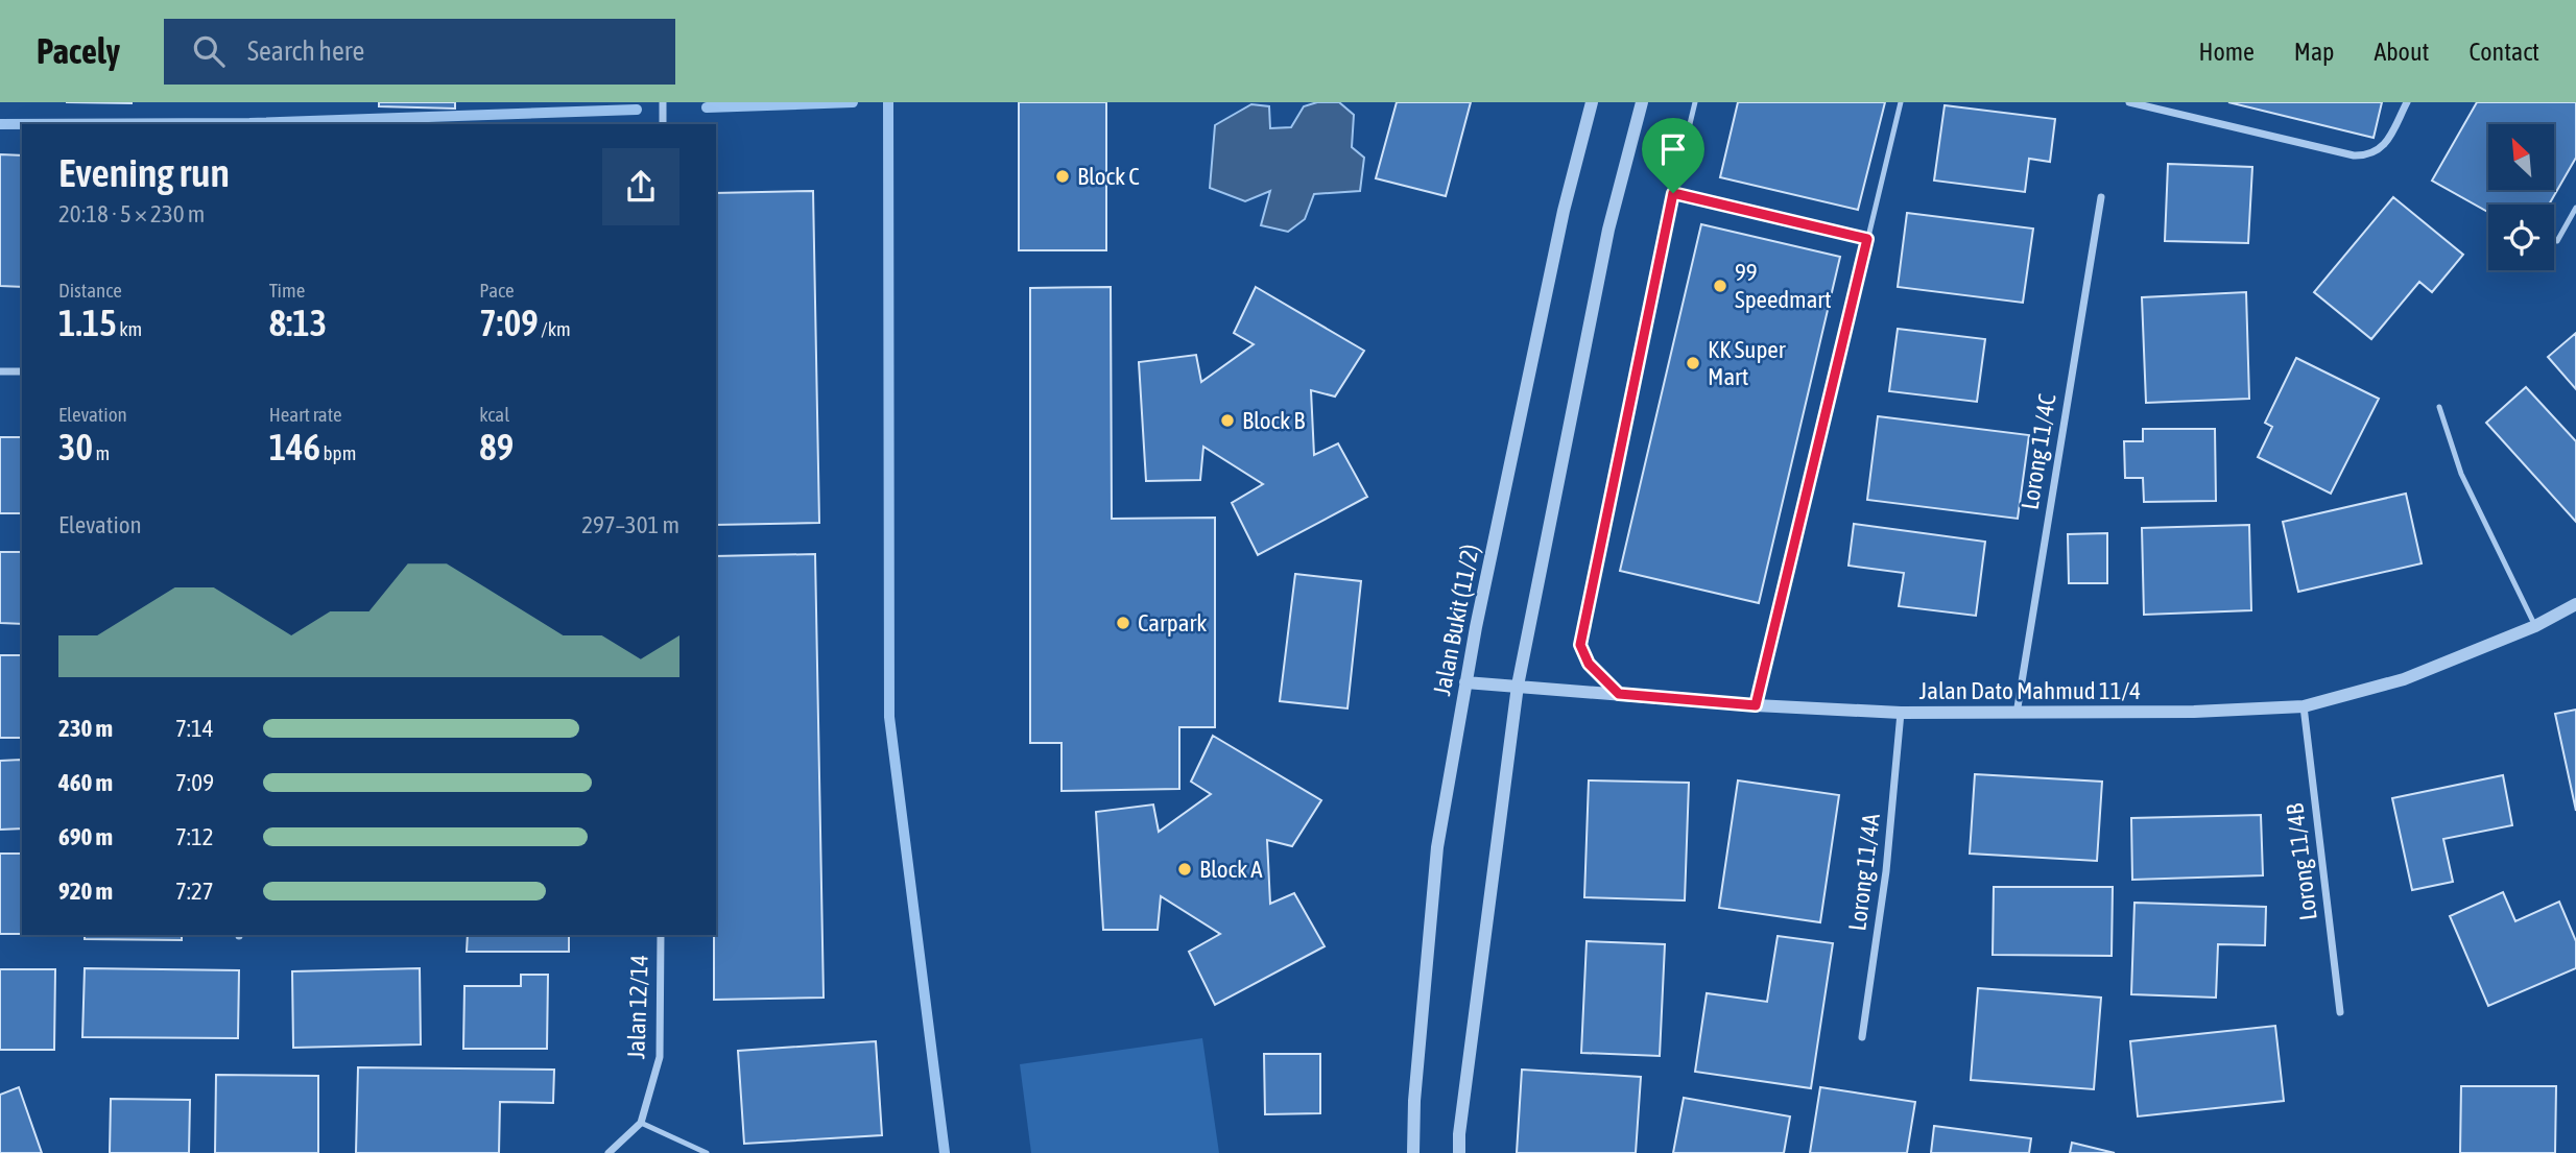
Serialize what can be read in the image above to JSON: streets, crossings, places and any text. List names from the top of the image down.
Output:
{
  "streets": {
    "street": [
      "Lorong 11/4C",
      "Jalan Bukit (11/2)",
      "Jalan Dato Mahmud 11/4",
      "Lorong 11/4B",
      "Lorong 11/4A",
      "Jalan 12/14"
    ]
  },
  "crossings": [
    ["Lorong 11/4C", "Jalan Dato Mahmud 11/4"],
    ["Jalan Bukit (11/2)", "Jalan Dato Mahmud 11/4"],
    ["Jalan Dato Mahmud 11/4", "Lorong 11/4B"],
    ["Jalan Dato Mahmud 11/4", "Lorong 11/4A"]
  ],
  "places": [
    "Block C",
    "99 Speedmart",
    "KK Super Mart",
    "Block B",
    "Carpark",
    "Block A"
  ],
  "north": "top left",
  "page": {
    "header": "Pacely",
    "search": "Search here",
    "nav": [
      "Home",
      "Map",
      "About",
      "Contact"
    ],
    "heading": ["Evening run", "20:18 · 5 × 230 m"],
    "stats": [
      ["Distance", "1.15 km"],
      ["Time", "8:13"],
      ["Pace", "7:09 /km"],
      ["Elevation", "30 m"],
      ["Heart rate", "146 bpm"],
      ["kcal", "89"]
    ],
    "chart": ["Elevation", "297–301 m"],
    "list": [
      {
        "name": "230 m",
        "note": "7:14"
      },
      {
        "name": "460 m",
        "note": "7:09"
      },
      {
        "name": "690 m",
        "note": "7:12"
      },
      {
        "name": "920 m",
        "note": "7:27"
      }
    ]
  }
}
